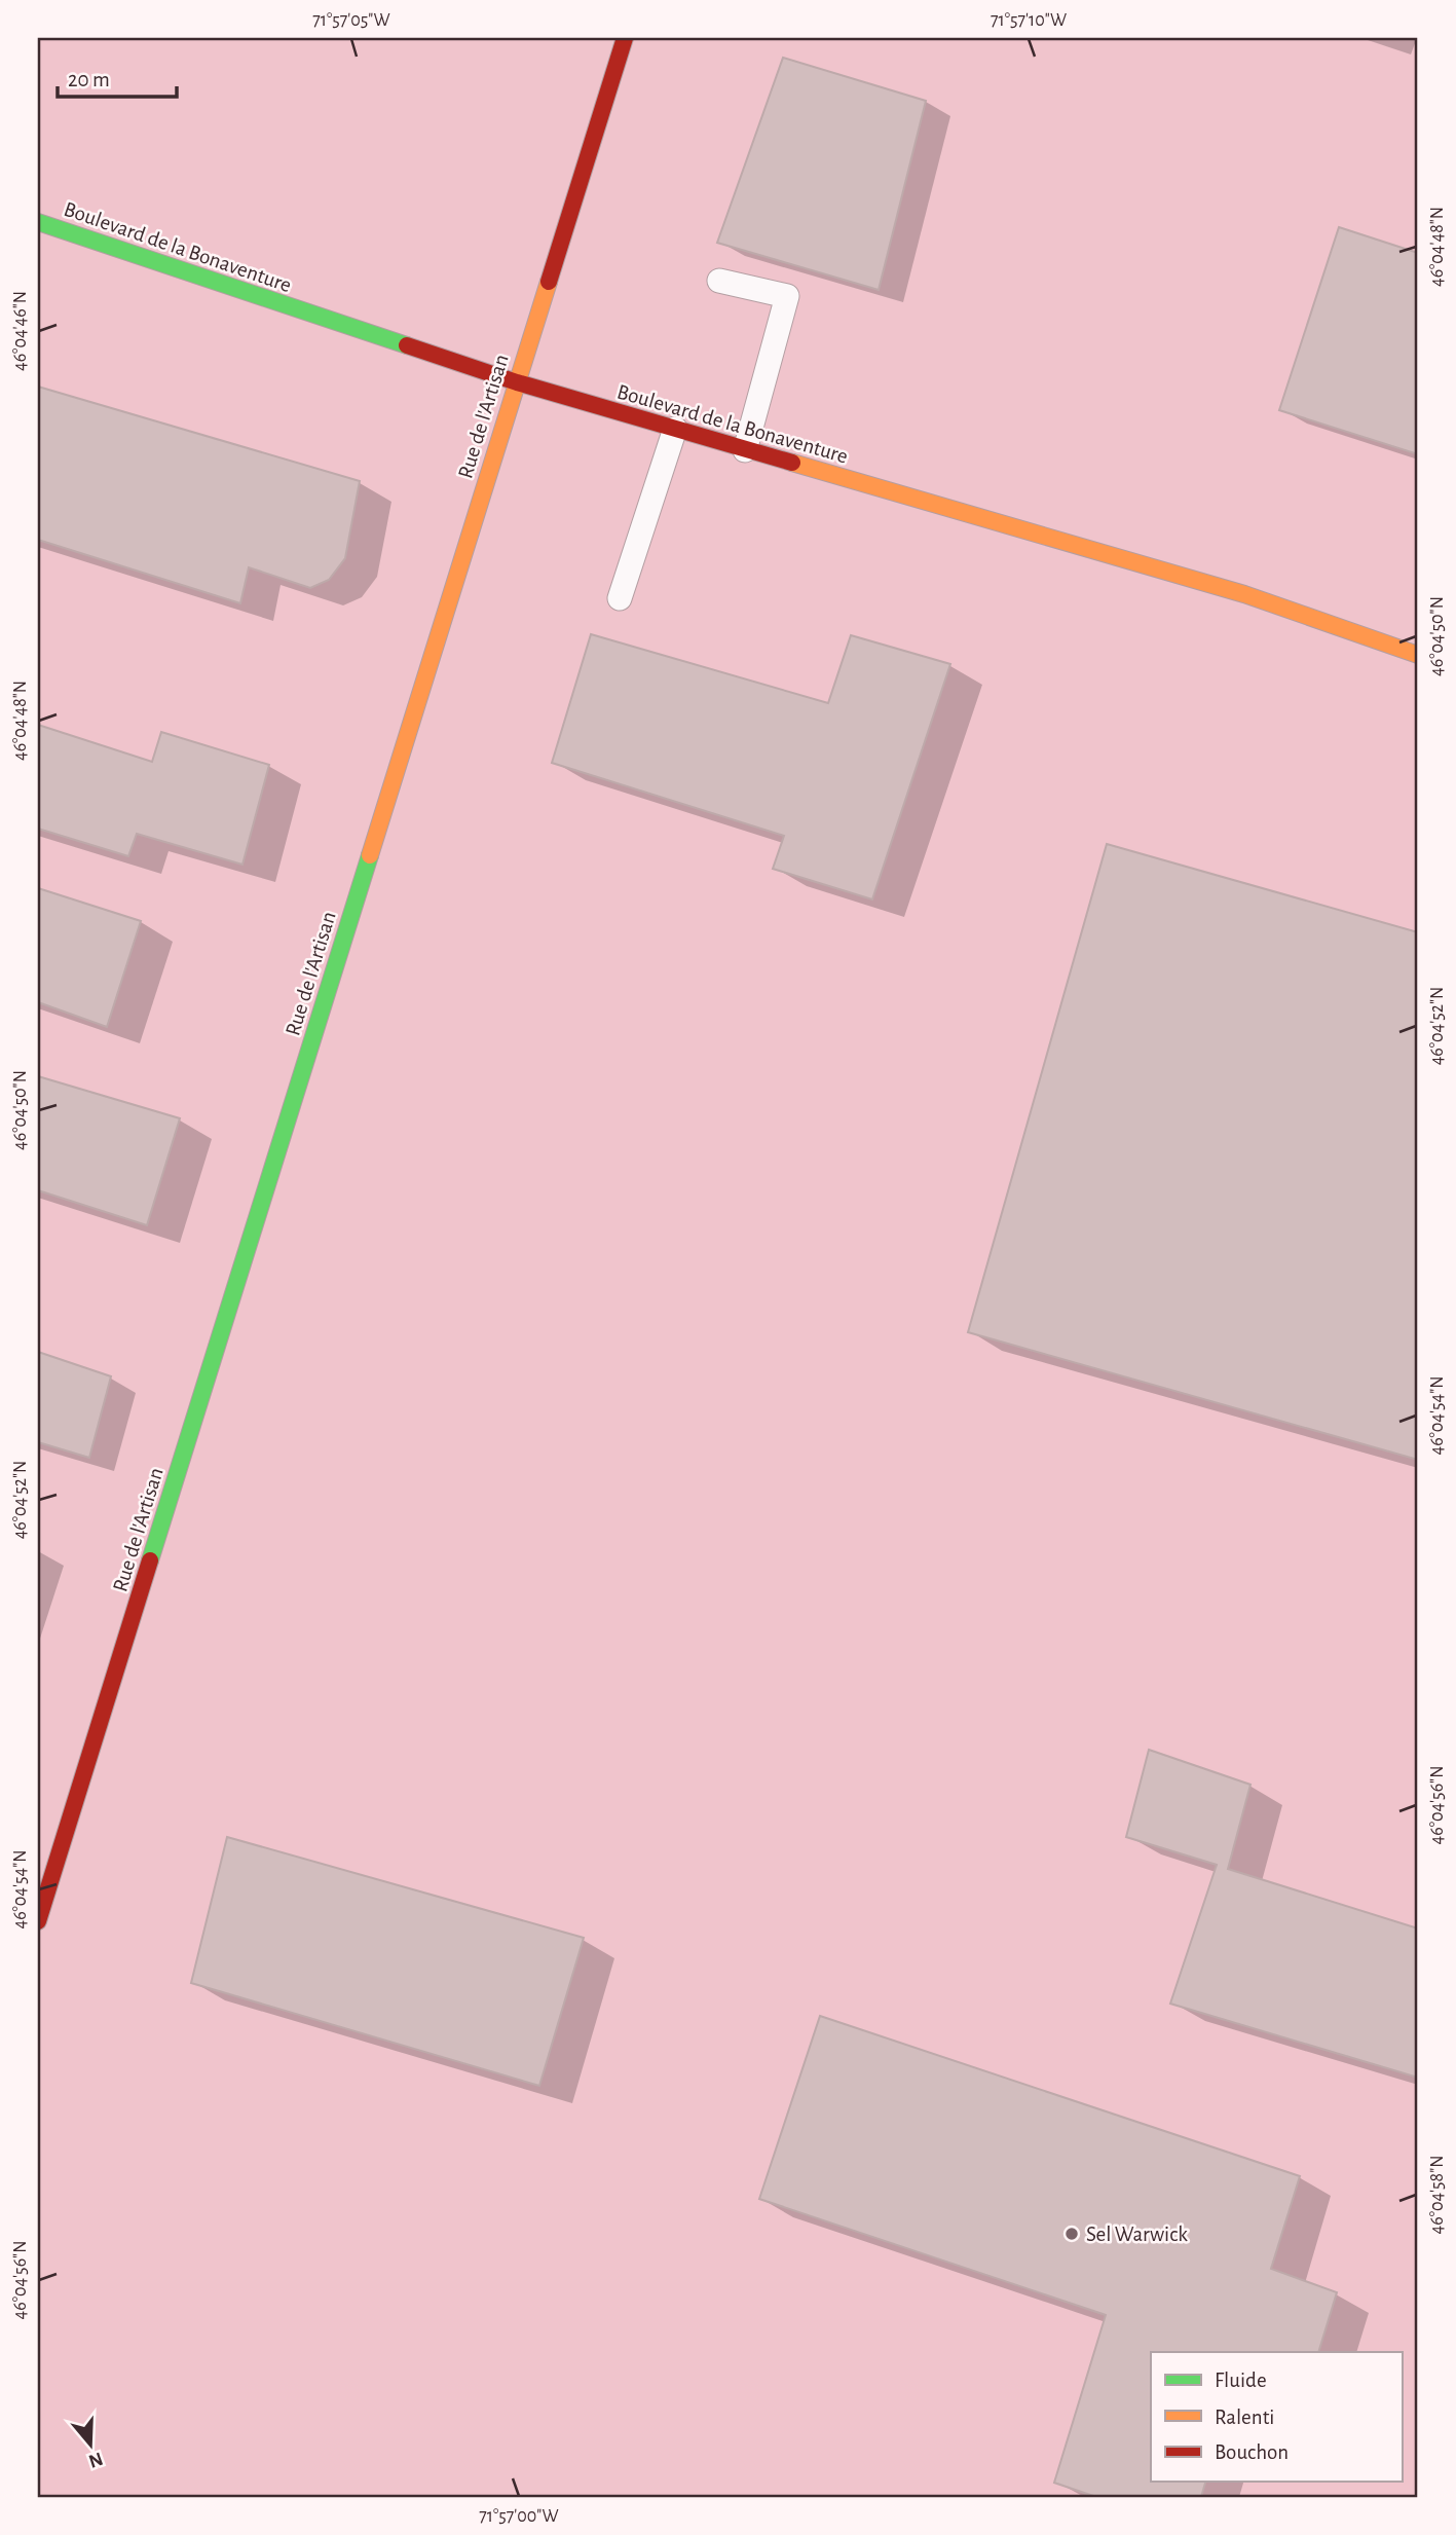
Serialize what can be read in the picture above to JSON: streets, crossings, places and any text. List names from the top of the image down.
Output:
{
  "streets": {
    "street": ["Boulevard de la Bonaventure", "Rue de l'Artisan"]
  },
  "crossings": [
    ["Boulevard de la Bonaventure", "Rue de l'Artisan"]
  ],
  "places": ["Sel Warwick"],
  "legend": ["Fluide", "Ralenti", "Bouchon"],
  "scale_bar": "20 m",
  "north": "bottom",
  "coordinates": [
    "71°57'05\"W",
    "71°57'10\"W",
    "46°04'48\"N",
    "46°04'46\"N",
    "46°04'50\"N",
    "46°04'52\"N",
    "46°04'54\"N",
    "46°04'56\"N",
    "46°04'58\"N",
    "71°57'00\"W"
  ]
}
